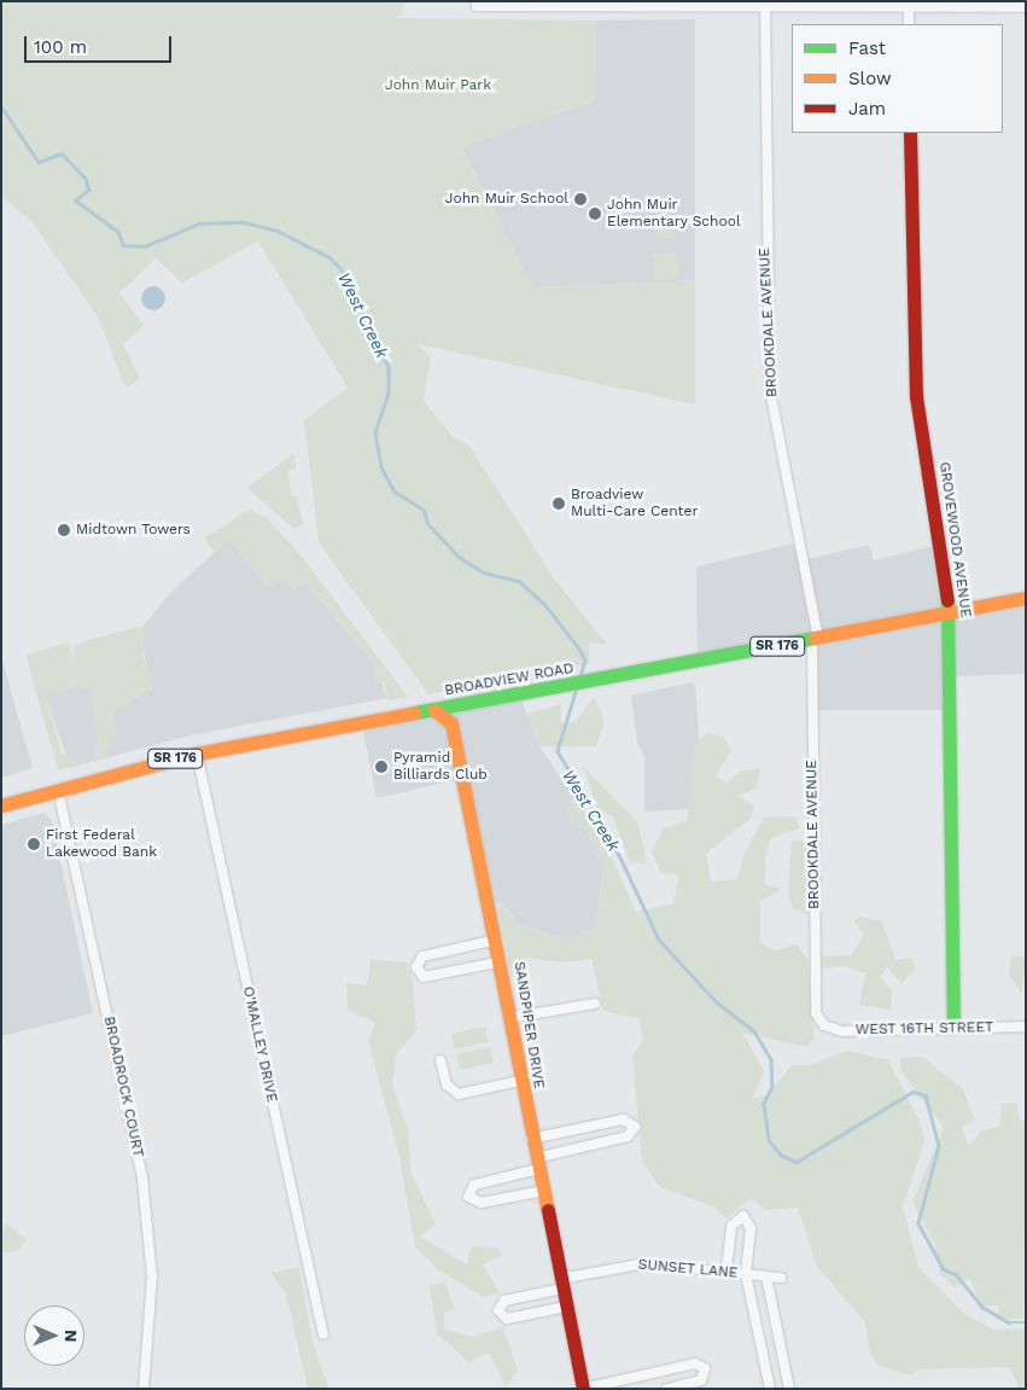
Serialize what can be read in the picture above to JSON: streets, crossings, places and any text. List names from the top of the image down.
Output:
{
  "streets": {
    "street": [
      "BROOKDALE AVENUE",
      "GROVEWOOD AVENUE",
      "SR 176",
      "BROADVIEW ROAD",
      "SANDPIPER DRIVE",
      "WEST 16TH STREET",
      "O'MALLEY DRIVE",
      "BROADROCK COURT",
      "SUNSET LANE"
    ]
  },
  "crossings": [
    ["BROOKDALE AVENUE", "BROADVIEW ROAD"],
    ["BROOKDALE AVENUE", "WEST 16TH STREET"],
    ["GROVEWOOD AVENUE", "BROADVIEW ROAD"],
    ["GROVEWOOD AVENUE", "WEST 16TH STREET"],
    ["BROADVIEW ROAD", "SANDPIPER DRIVE"],
    ["BROADVIEW ROAD", "O'MALLEY DRIVE"],
    ["BROADVIEW ROAD", "BROADROCK COURT"],
    ["SANDPIPER DRIVE", "SUNSET LANE"]
  ],
  "water": ["West Creek"],
  "parks": ["John Muir Park"],
  "places": [
    "John Muir School",
    "John Muir Elementary School",
    "Broadview Multi-Care Center",
    "Midtown Towers",
    "Pyramid Billiards Club",
    "First Federal Lakewood Bank"
  ],
  "legend": ["Fast", "Slow", "Jam"],
  "scale_bar": "100 m",
  "north": "right"
}
